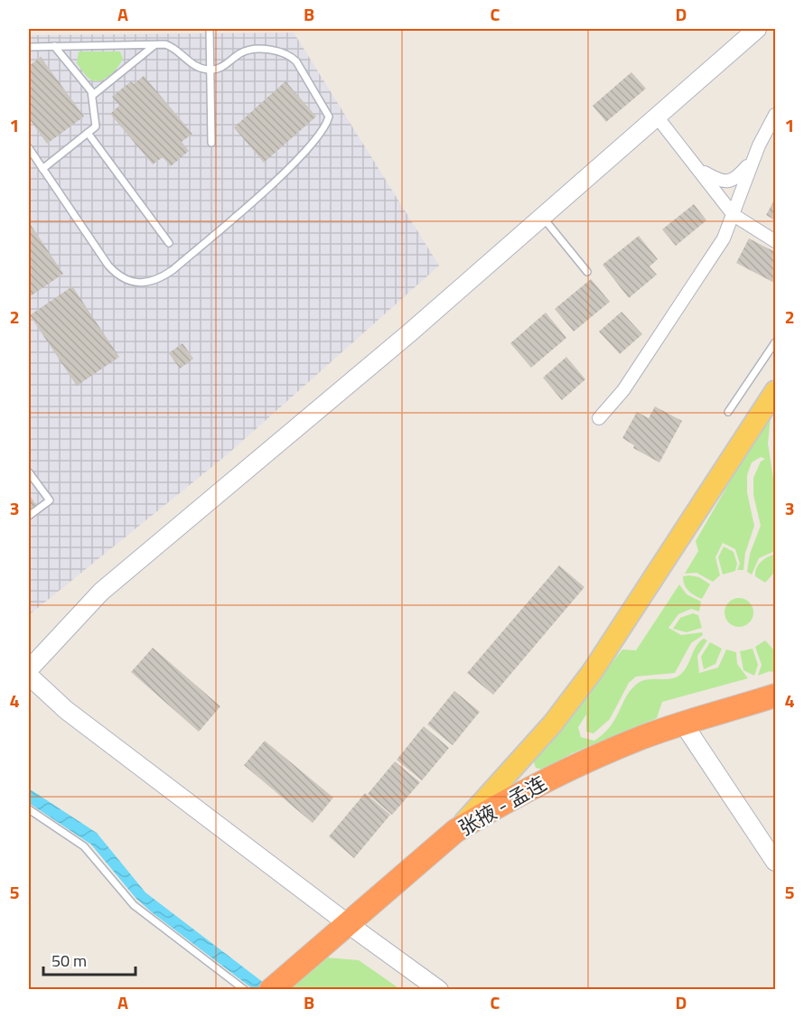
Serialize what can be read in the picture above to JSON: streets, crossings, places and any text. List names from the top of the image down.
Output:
{
  "streets": {
    "highway": ["张掖 - 孟连"]
  },
  "scale_bar": "50 m",
  "grid": {
    "columns": [
      "A",
      "B",
      "C",
      "D"
    ],
    "rows": [
      "1",
      "2",
      "3",
      "4",
      "5"
    ]
  }
}
